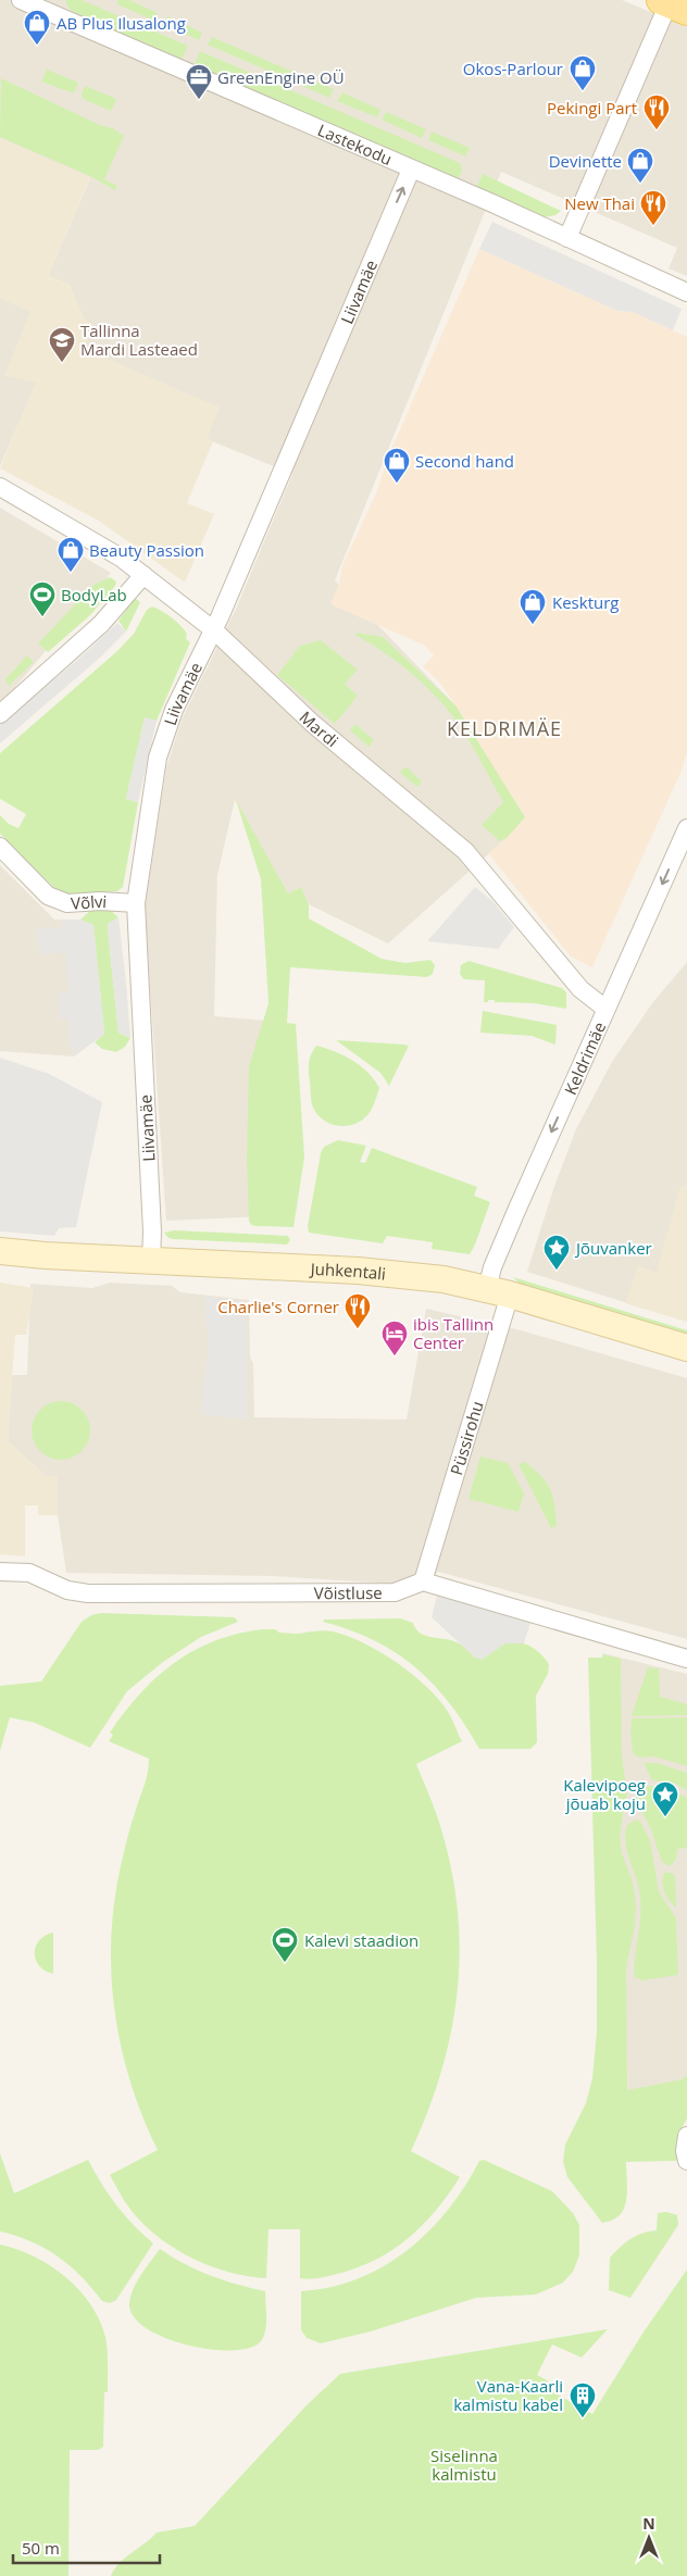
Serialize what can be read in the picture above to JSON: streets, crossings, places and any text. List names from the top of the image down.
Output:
{
  "streets": {
    "street": [
      "Lastekodu",
      "Liivamäe",
      "Mardi",
      "Võlvi",
      "Keldrimäe",
      "Juhkentali",
      "Püssirohu",
      "Võistluse"
    ]
  },
  "crossings": [
    ["Lastekodu", "Liivamäe"],
    ["Liivamäe", "Mardi"],
    ["Liivamäe", "Võlvi"],
    ["Liivamäe", "Juhkentali"],
    ["Mardi", "Keldrimäe"],
    ["Keldrimäe", "Juhkentali"],
    ["Keldrimäe", "Püssirohu"],
    ["Juhkentali", "Püssirohu"],
    ["Püssirohu", "Võistluse"]
  ],
  "one_way": ["Liivamäe", "Keldrimäe"],
  "districts": ["KELDRIMÄE"],
  "parks": ["Siselinna kalmistu"],
  "places": {
    "shop": [
      "AB Plus Ilusalong",
      "Okos-Parlour",
      "Devinette",
      "Second hand",
      "Beauty Passion",
      "Keskturg"
    ],
    "office": ["GreenEngine OÜ"],
    "restaurant": ["Pekingi Part", "New Thai", "Charlie's Corner"],
    "school or university": ["Tallinna Mardi Lasteaed"],
    "sports": ["BodyLab", "Kalevi staadion"],
    "place": ["Jõuvanker", "Kalevipoeg jõuab koju"],
    "hotel": ["ibis Tallinn Center"],
    "building": ["Vana-Kaarli kalmistu kabel"]
  },
  "scale_bar": "50 m",
  "north": "top"
}
